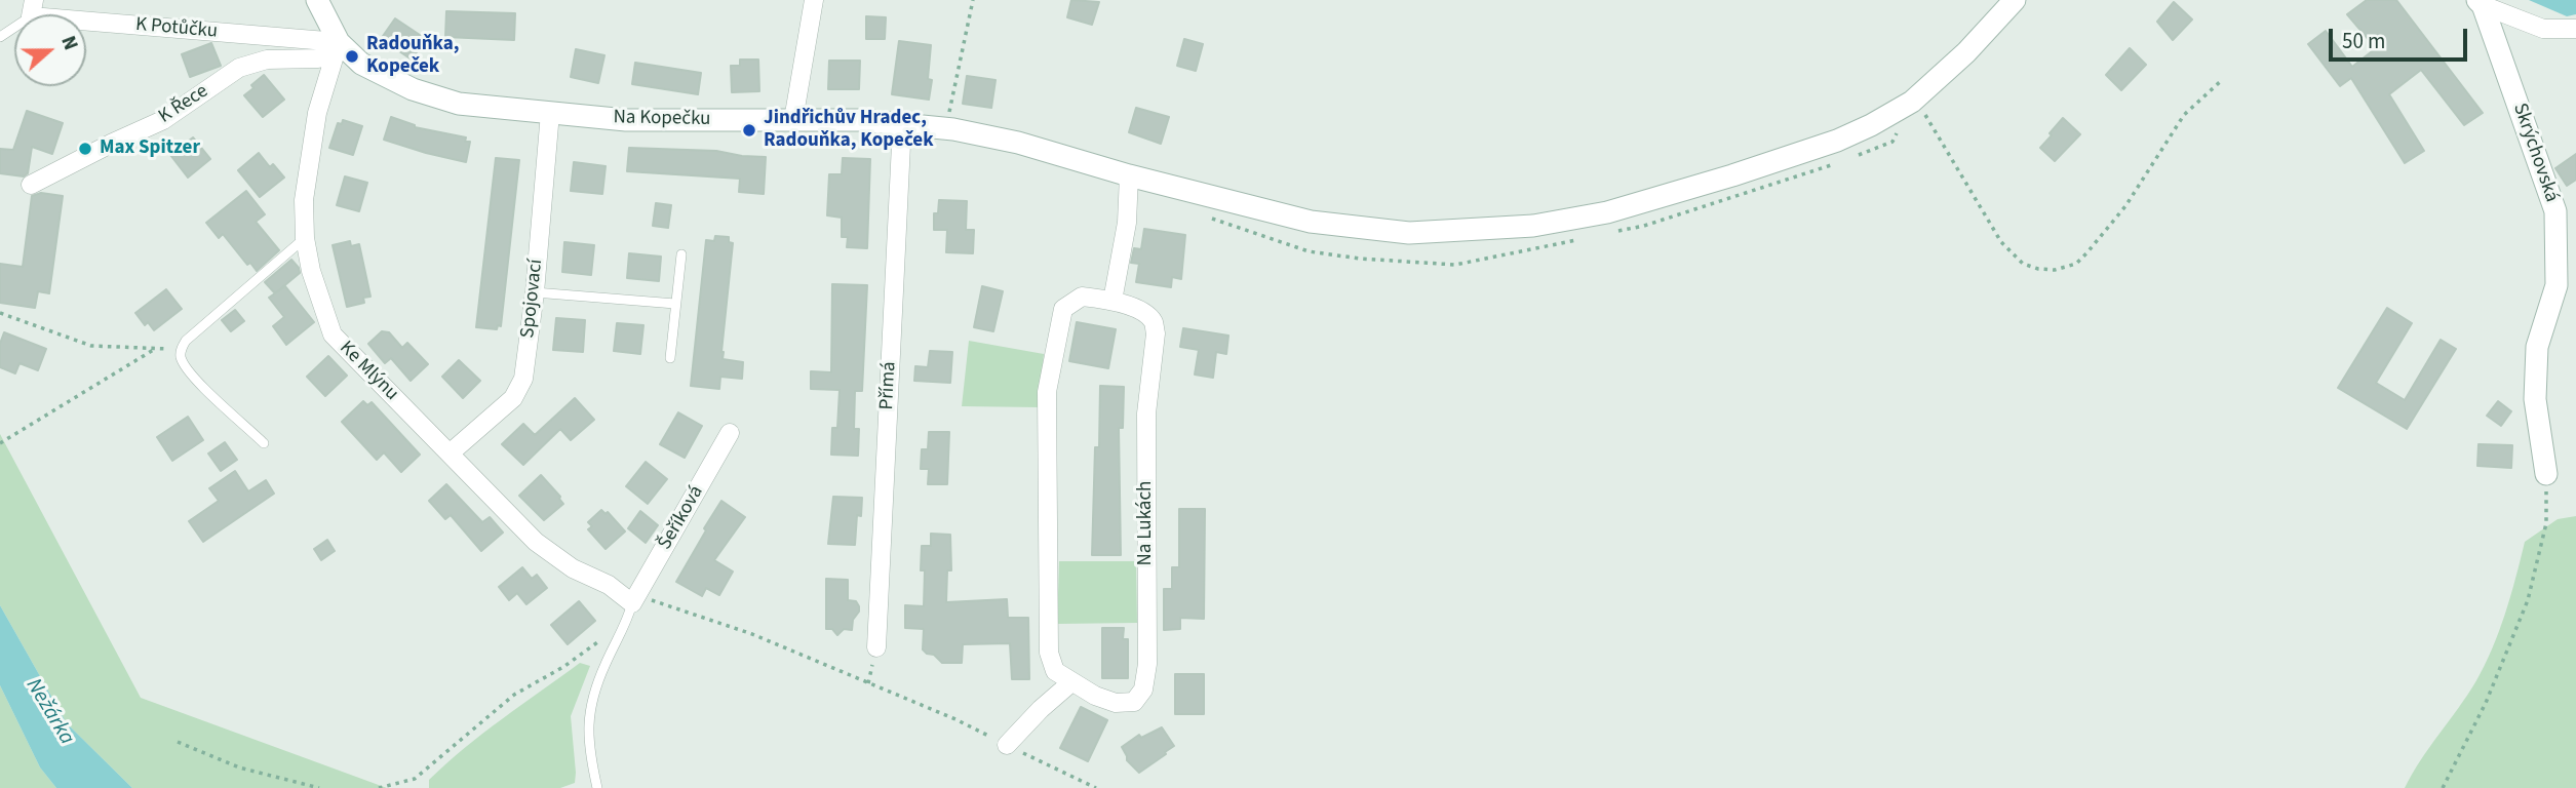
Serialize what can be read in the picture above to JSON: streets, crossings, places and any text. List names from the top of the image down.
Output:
{
  "streets": {
    "street": [
      "K Potůčku",
      "K Řece",
      "Na Kopečku",
      "Skrýchovská",
      "Spojovací",
      "Ke Mlýnu",
      "Přímá",
      "Šeříková",
      "Na Lukách"
    ]
  },
  "crossings": [
    ["K Potůčku", "K Řece"],
    ["K Potůčku", "Na Kopečku"],
    ["K Potůčku", "Ke Mlýnu"],
    ["K Řece", "Na Kopečku"],
    ["K Řece", "Ke Mlýnu"],
    ["Na Kopečku", "Spojovací"],
    ["Na Kopečku", "Ke Mlýnu"],
    ["Na Kopečku", "Přímá"],
    ["Spojovací", "Ke Mlýnu"],
    ["Ke Mlýnu", "Šeříková"]
  ],
  "water": ["Nežárka"],
  "places": ["Radouňka, Kopeček", "Jindřichův Hradec, Radouňka, Kopeček", "Max Spitzer"],
  "scale_bar": "50 m",
  "north": "right"
}
